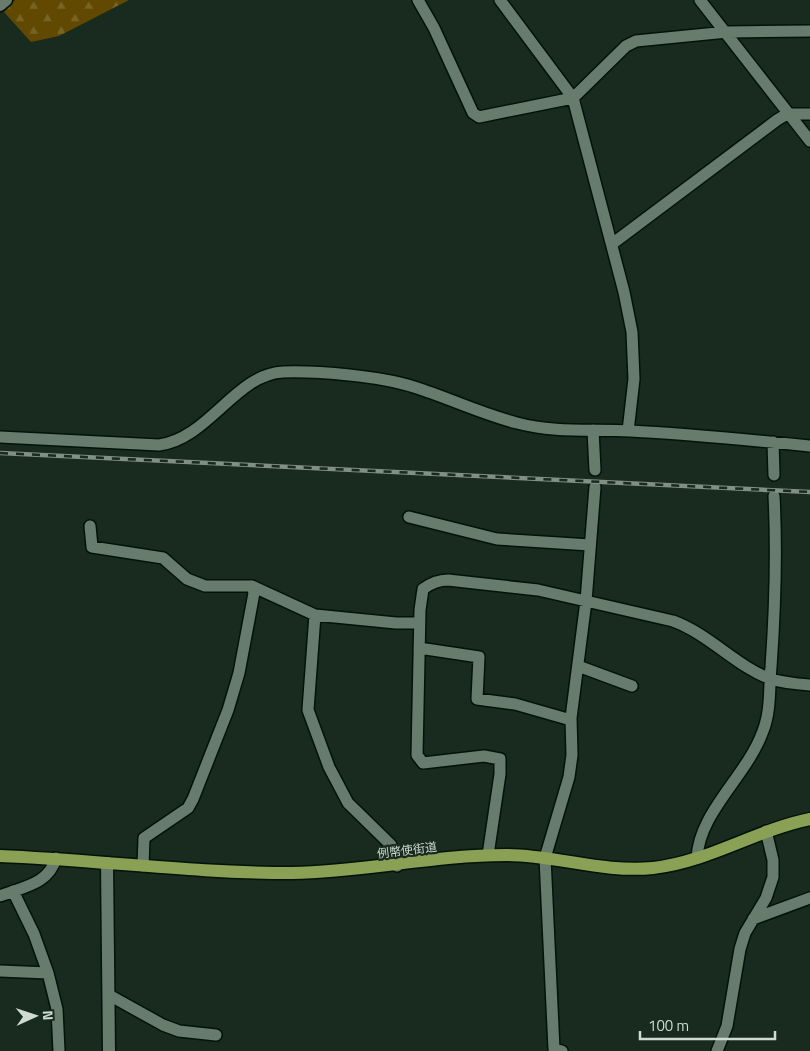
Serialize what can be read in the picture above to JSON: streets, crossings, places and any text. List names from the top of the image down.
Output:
{
  "streets": {
    "main road": ["例幣使街道"]
  },
  "scale_bar": "100 m",
  "north": "right"
}
